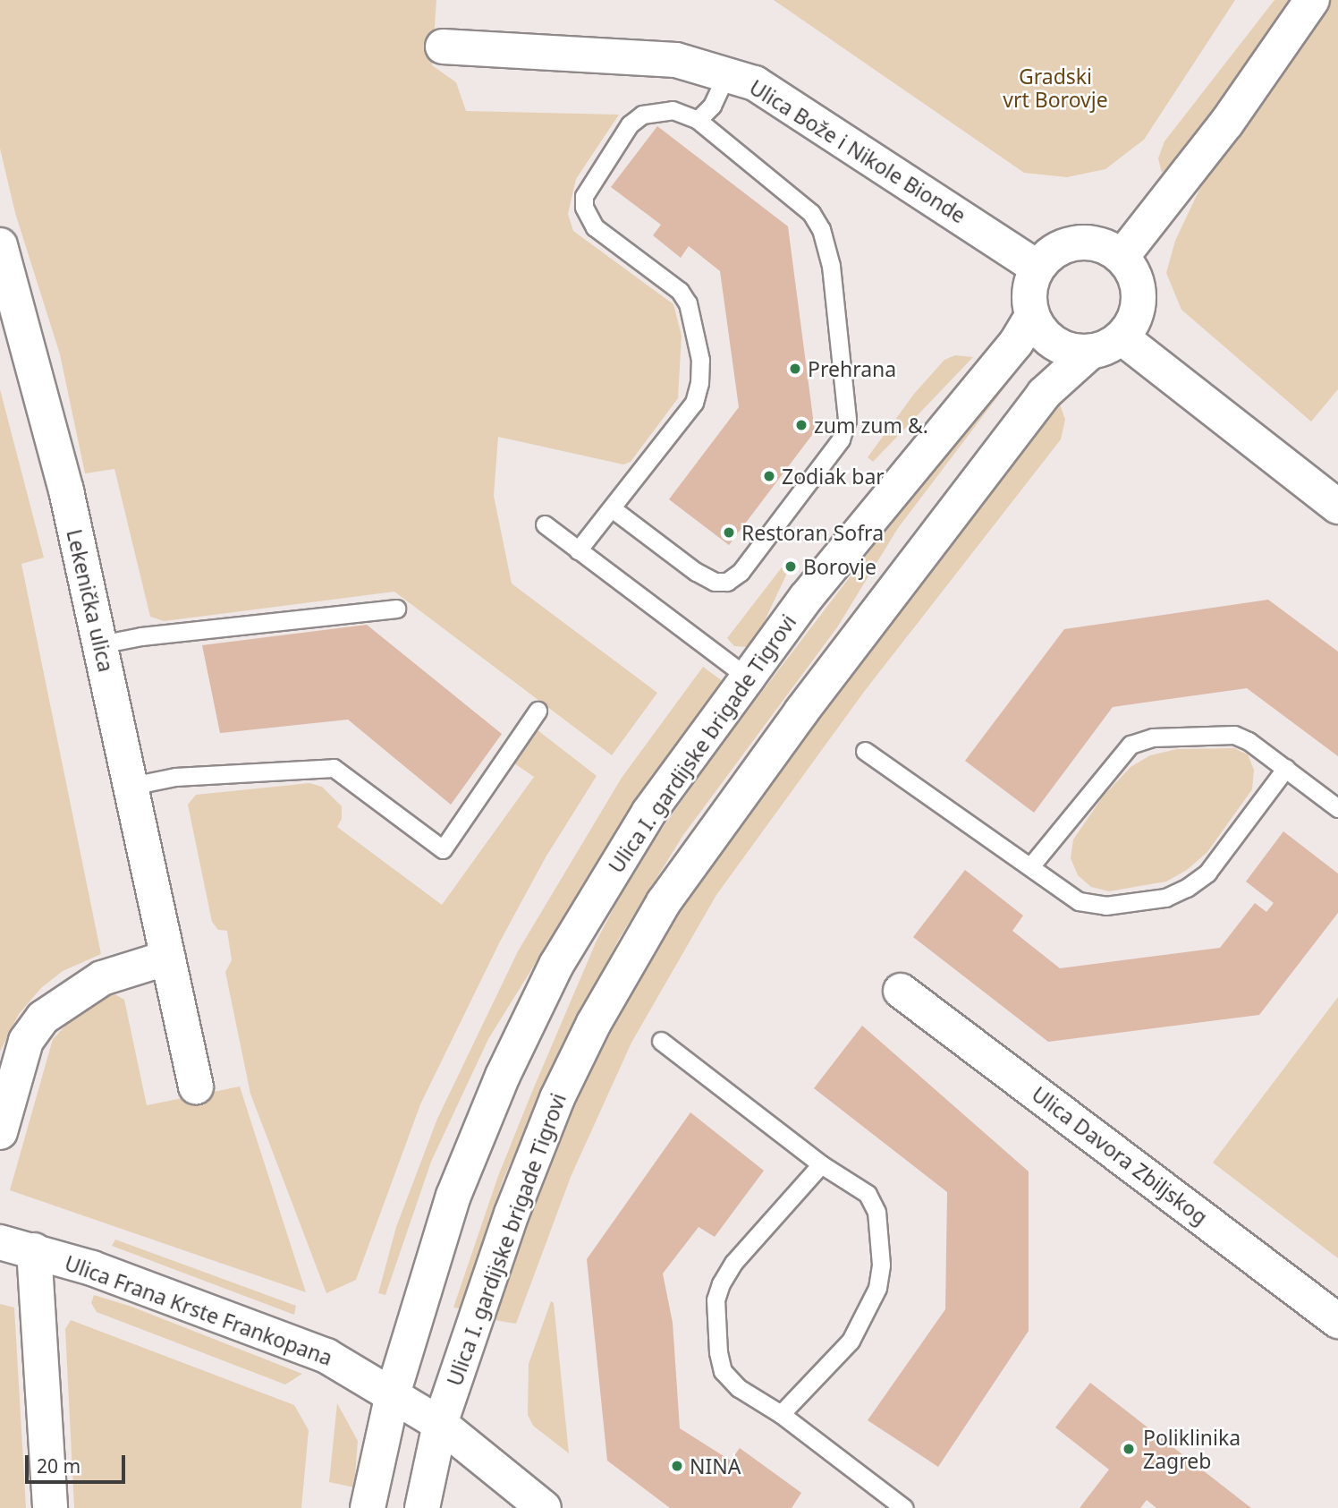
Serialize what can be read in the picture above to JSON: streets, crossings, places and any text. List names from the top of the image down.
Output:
{
  "streets": {
    "street": [
      "Ulica Bože i Nikole Bionde",
      "Lekenička ulica",
      "Ulica I. gardijske brigade Tigrovi",
      "Ulica Davora Zbiljskog",
      "Ulica Frana Krste Frankopana"
    ]
  },
  "crossings": [
    ["Ulica Bože i Nikole Bionde", "Ulica I. gardijske brigade Tigrovi"],
    ["Ulica I. gardijske brigade Tigrovi", "Ulica Frana Krste Frankopana"]
  ],
  "parks": ["Gradski vrt Borovje"],
  "places": [
    "Prehrana",
    "zum zum &.",
    "Zodiak bar",
    "Restoran Sofra",
    "Borovje",
    "Poliklinika Zagreb",
    "NINA"
  ],
  "scale_bar": "20 m"
}
